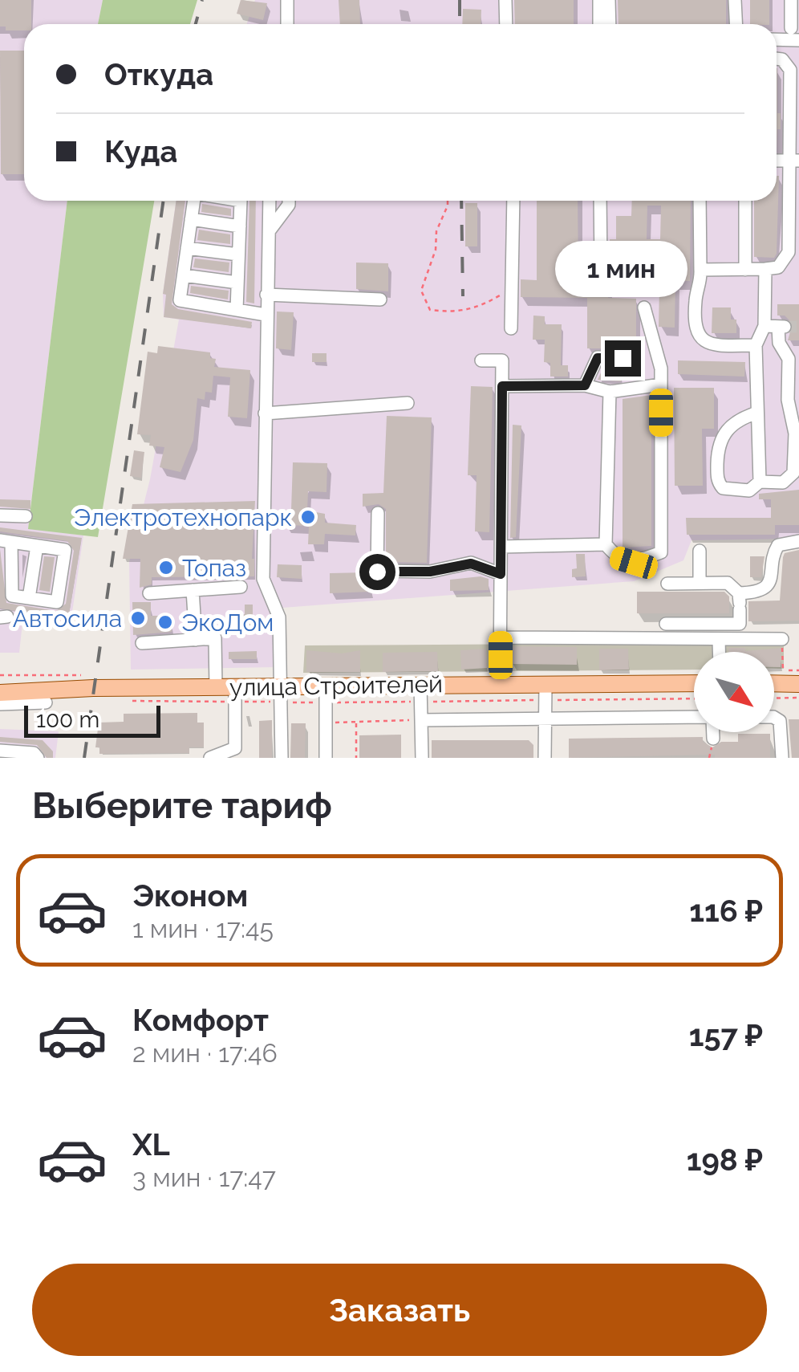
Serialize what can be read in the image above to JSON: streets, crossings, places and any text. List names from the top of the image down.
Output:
{
  "streets": {
    "main road": ["улица Строителей"]
  },
  "places": [
    "Электротехнопарк",
    "Топаз",
    "Автосила",
    "ЭкоДом"
  ],
  "scale_bar": "100 m",
  "north": "bottom right",
  "page": {
    "banner": ["Откуда", "Куда"],
    "bubble": "1 мин",
    "scale": "100 m",
    "heading": "Выберите тариф",
    "list": [
      {
        "name": "Эконом",
        "note": "1 мин · 17:45",
        "value": "116 ₽"
      },
      {
        "name": "Комфорт",
        "note": "2 мин · 17:46",
        "value": "157 ₽"
      },
      {
        "name": "XL",
        "note": "3 мин · 17:47",
        "value": "198 ₽"
      }
    ],
    "buttons": "Заказать"
  }
}
